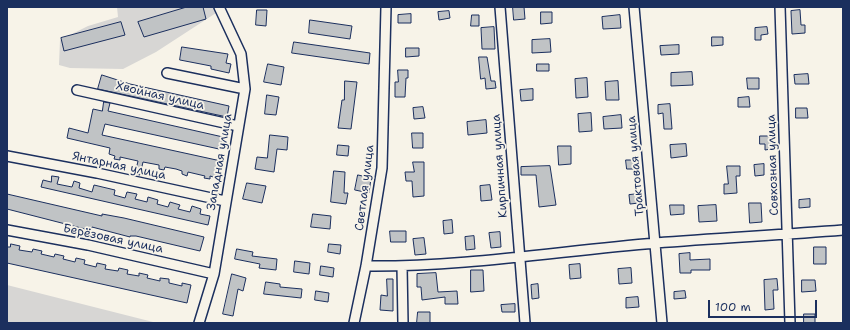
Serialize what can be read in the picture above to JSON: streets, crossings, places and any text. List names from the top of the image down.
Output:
{
  "streets": {
    "street": [
      "Хвойная улица",
      "Западная улица",
      "Совхозная улица",
      "Янтарная улица",
      "Кирпичная улица",
      "Трактовая улица",
      "Светлая улица",
      "Берёзовая улица"
    ]
  },
  "crossings": [
    ["Хвойная улица", "Западная улица"],
    ["Западная улица", "Янтарная улица"],
    ["Западная улица", "Берёзовая улица"]
  ],
  "scale_bar": "100 m"
}
